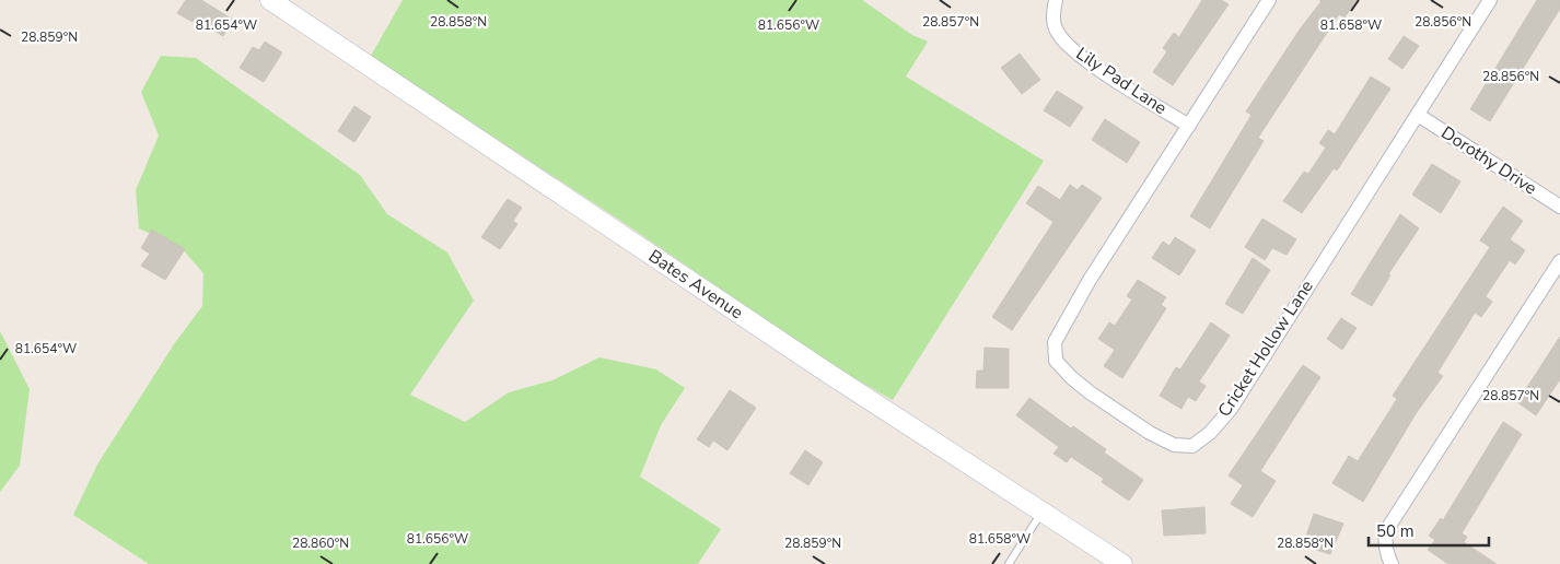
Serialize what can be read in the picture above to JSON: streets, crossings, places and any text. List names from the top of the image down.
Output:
{
  "streets": {
    "street": [
      "Lily Pad Lane",
      "Dorothy Drive",
      "Bates Avenue",
      "Cricket Hollow Lane"
    ]
  },
  "crossings": [
    ["Lily Pad Lane", "Cricket Hollow Lane"],
    ["Dorothy Drive", "Cricket Hollow Lane"]
  ],
  "scale_bar": "50 m",
  "coordinates": [
    "28.856°N",
    "28.857°N",
    "28.858°N",
    "81.654°W",
    "81.656°W",
    "81.658°W",
    "28.859°N",
    "28.860°N"
  ]
}
